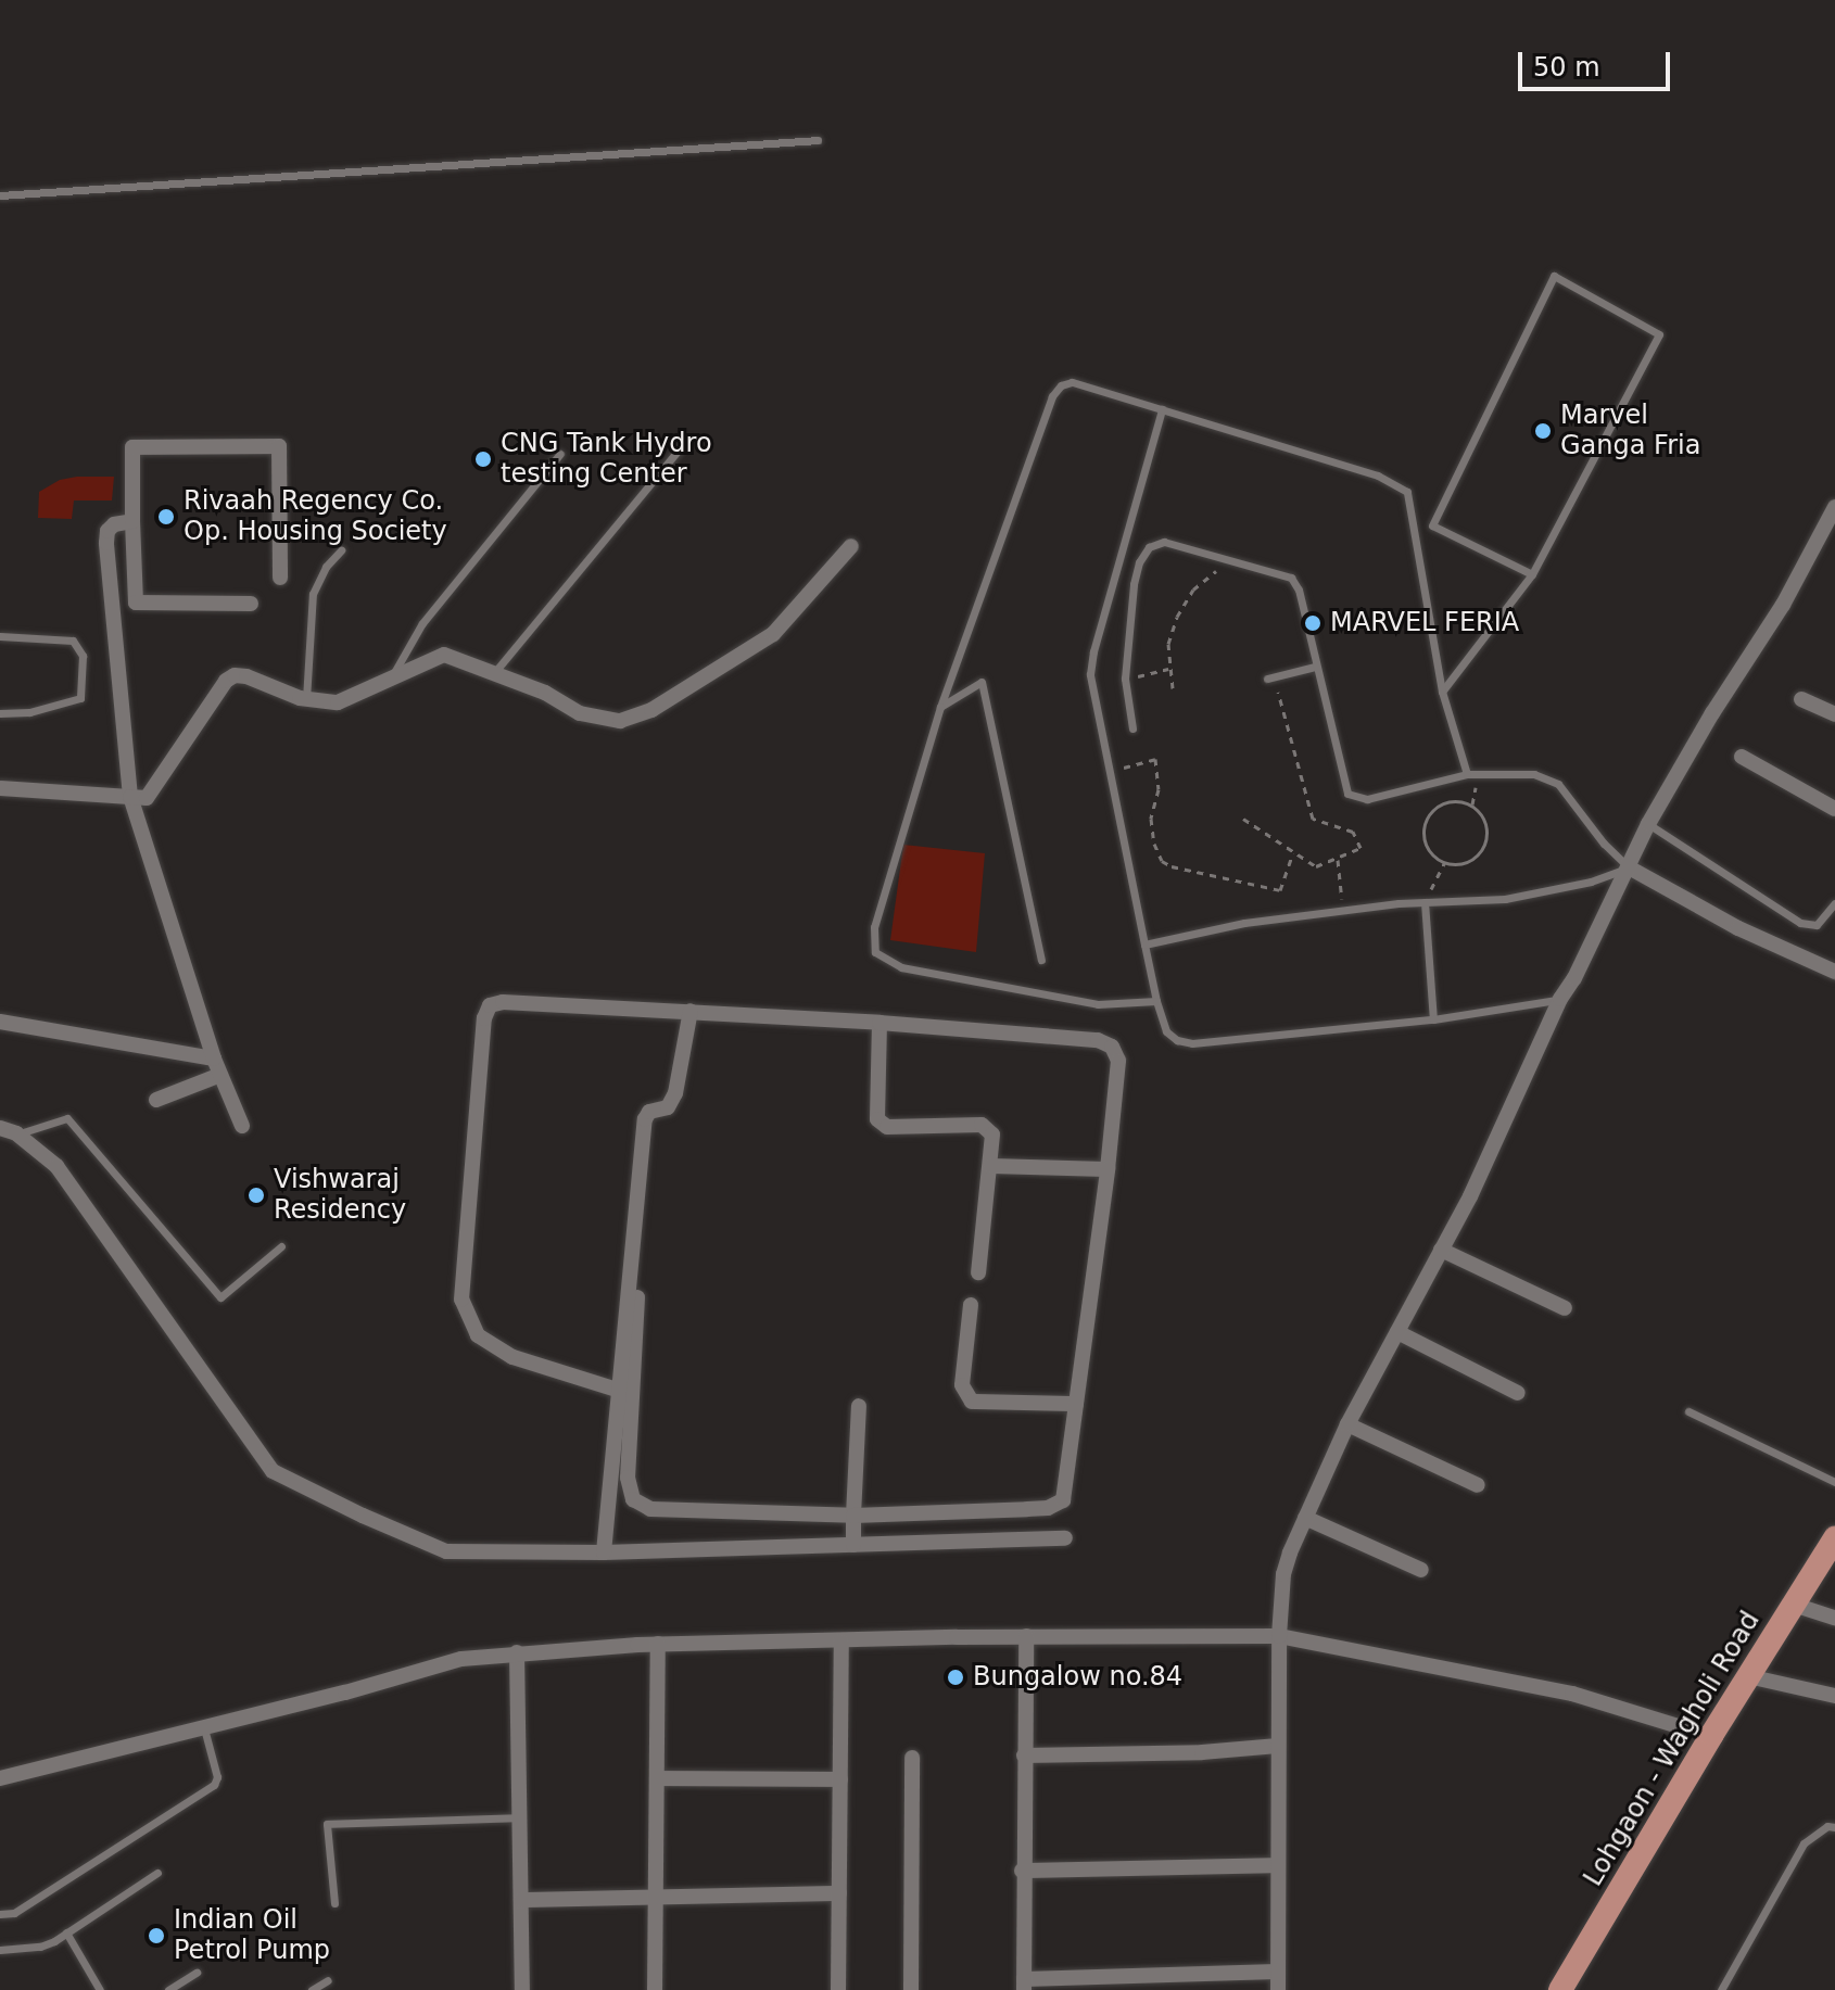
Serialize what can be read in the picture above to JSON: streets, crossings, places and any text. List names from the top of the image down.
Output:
{
  "streets": {
    "main road": ["Lohgaon - Wagholi Road"]
  },
  "places": [
    "Marvel Ganga Fria",
    "CNG Tank Hydro testing Center",
    "Rivaah Regency Co. Op. Housing Society",
    "MARVEL FERIA",
    "Vishwaraj Residency",
    "Bungalow no.84",
    "Indian Oil Petrol Pump"
  ],
  "scale_bar": "50 m"
}
